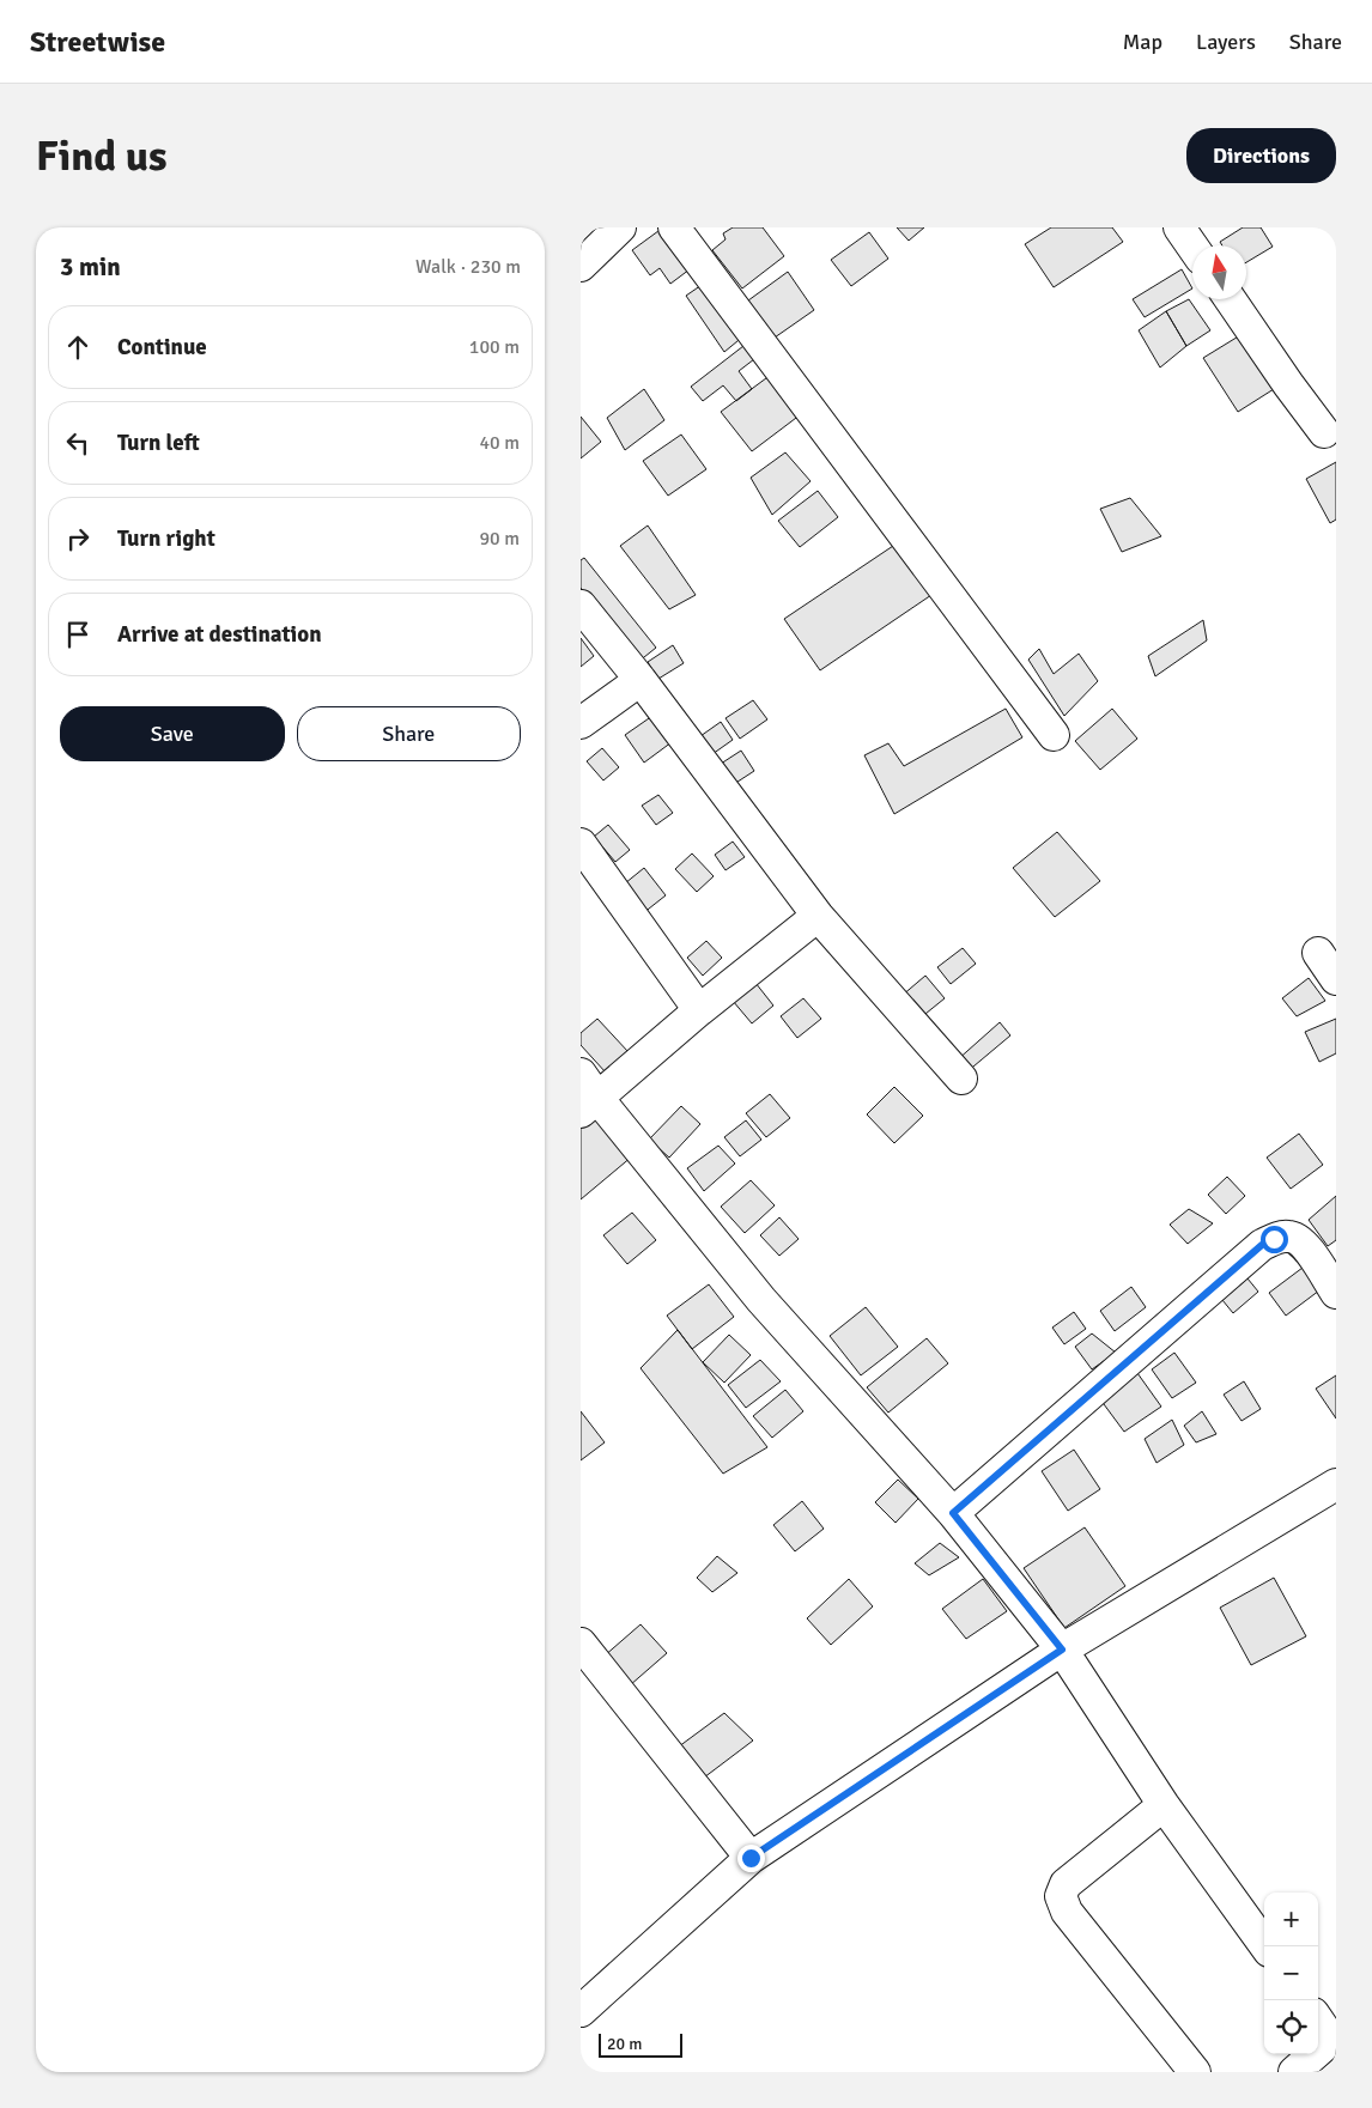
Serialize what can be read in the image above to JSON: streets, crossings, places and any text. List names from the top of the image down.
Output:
{
  "scale_bar": "20 m",
  "north": "top",
  "page": {
    "header": "Streetwise",
    "nav": ["Map", "Layers", "Share"],
    "buttons": [
      "Directions",
      ["Save", "Share"]
    ],
    "title": "Find us",
    "heading": ["3 min", "Walk · 230 m"],
    "list": [
      ["Continue", "100 m"],
      ["Turn left", "40 m"],
      ["Turn right", "90 m"],
      "Arrive at destination"
    ],
    "map_buttons": ["+", "−"],
    "scale": "20 m"
  }
}
